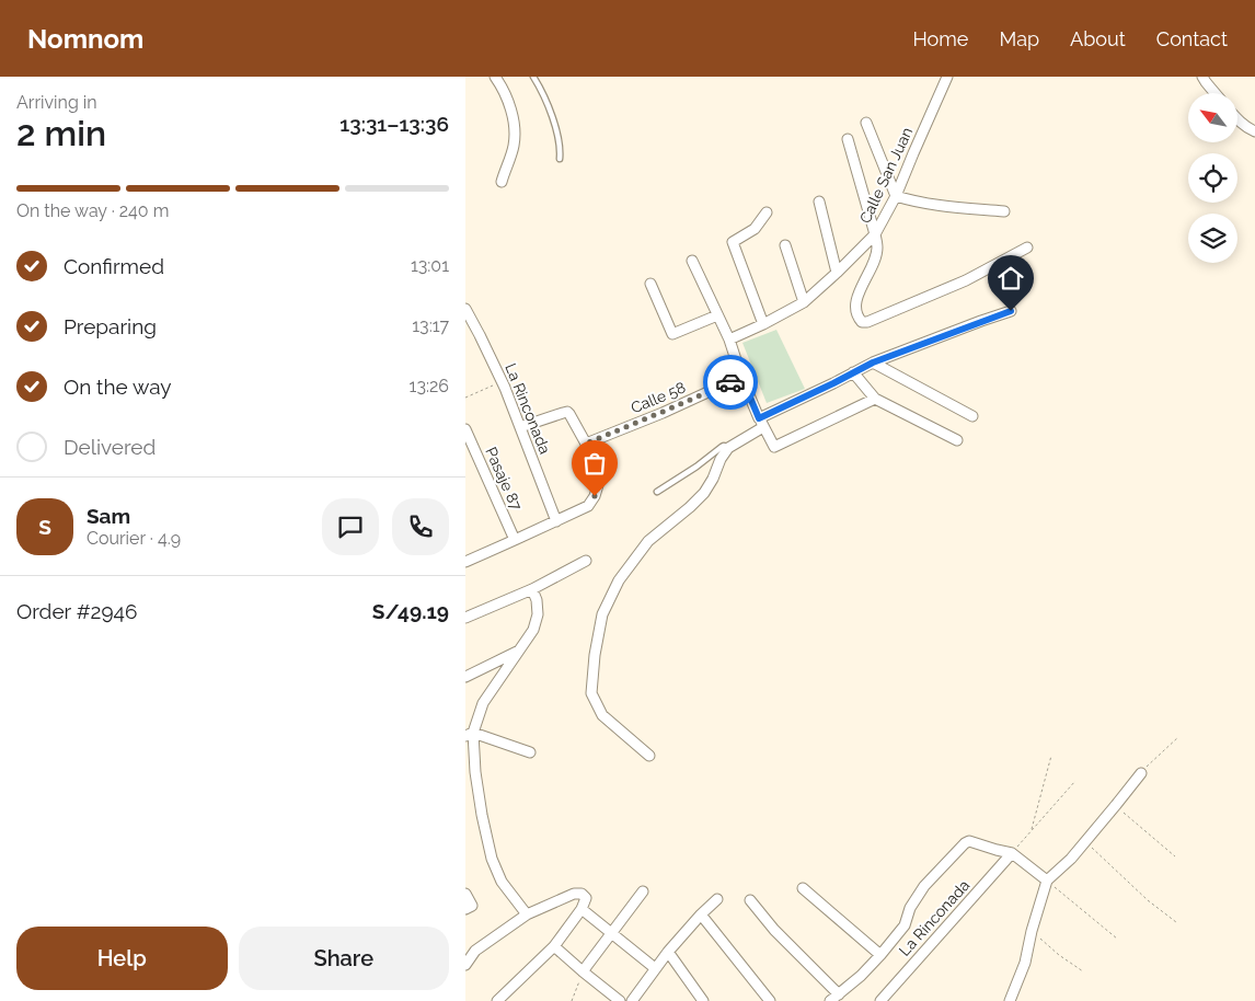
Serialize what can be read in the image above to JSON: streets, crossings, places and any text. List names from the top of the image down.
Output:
{
  "streets": {
    "street": [
      "Calle San Juan",
      "Calle 58",
      "La Rinconada",
      "Pasaje 87"
    ]
  },
  "north": "top left",
  "page": {
    "header": "Nomnom",
    "nav": [
      "Home",
      "Map",
      "About",
      "Contact"
    ],
    "heading": ["2 min", "Arriving in", "13:31–13:36"],
    "panel": [
      "Sam",
      "Courier · 4.9",
      "Order #2946",
      "S/49.19"
    ],
    "bar": "On the way · 240 m",
    "list": [
      ["Confirmed", "13:01"],
      ["Preparing", "13:17"],
      ["On the way", "13:26"],
      "Delivered"
    ],
    "round": "S",
    "buttons": ["Help", "Share"]
  }
}
